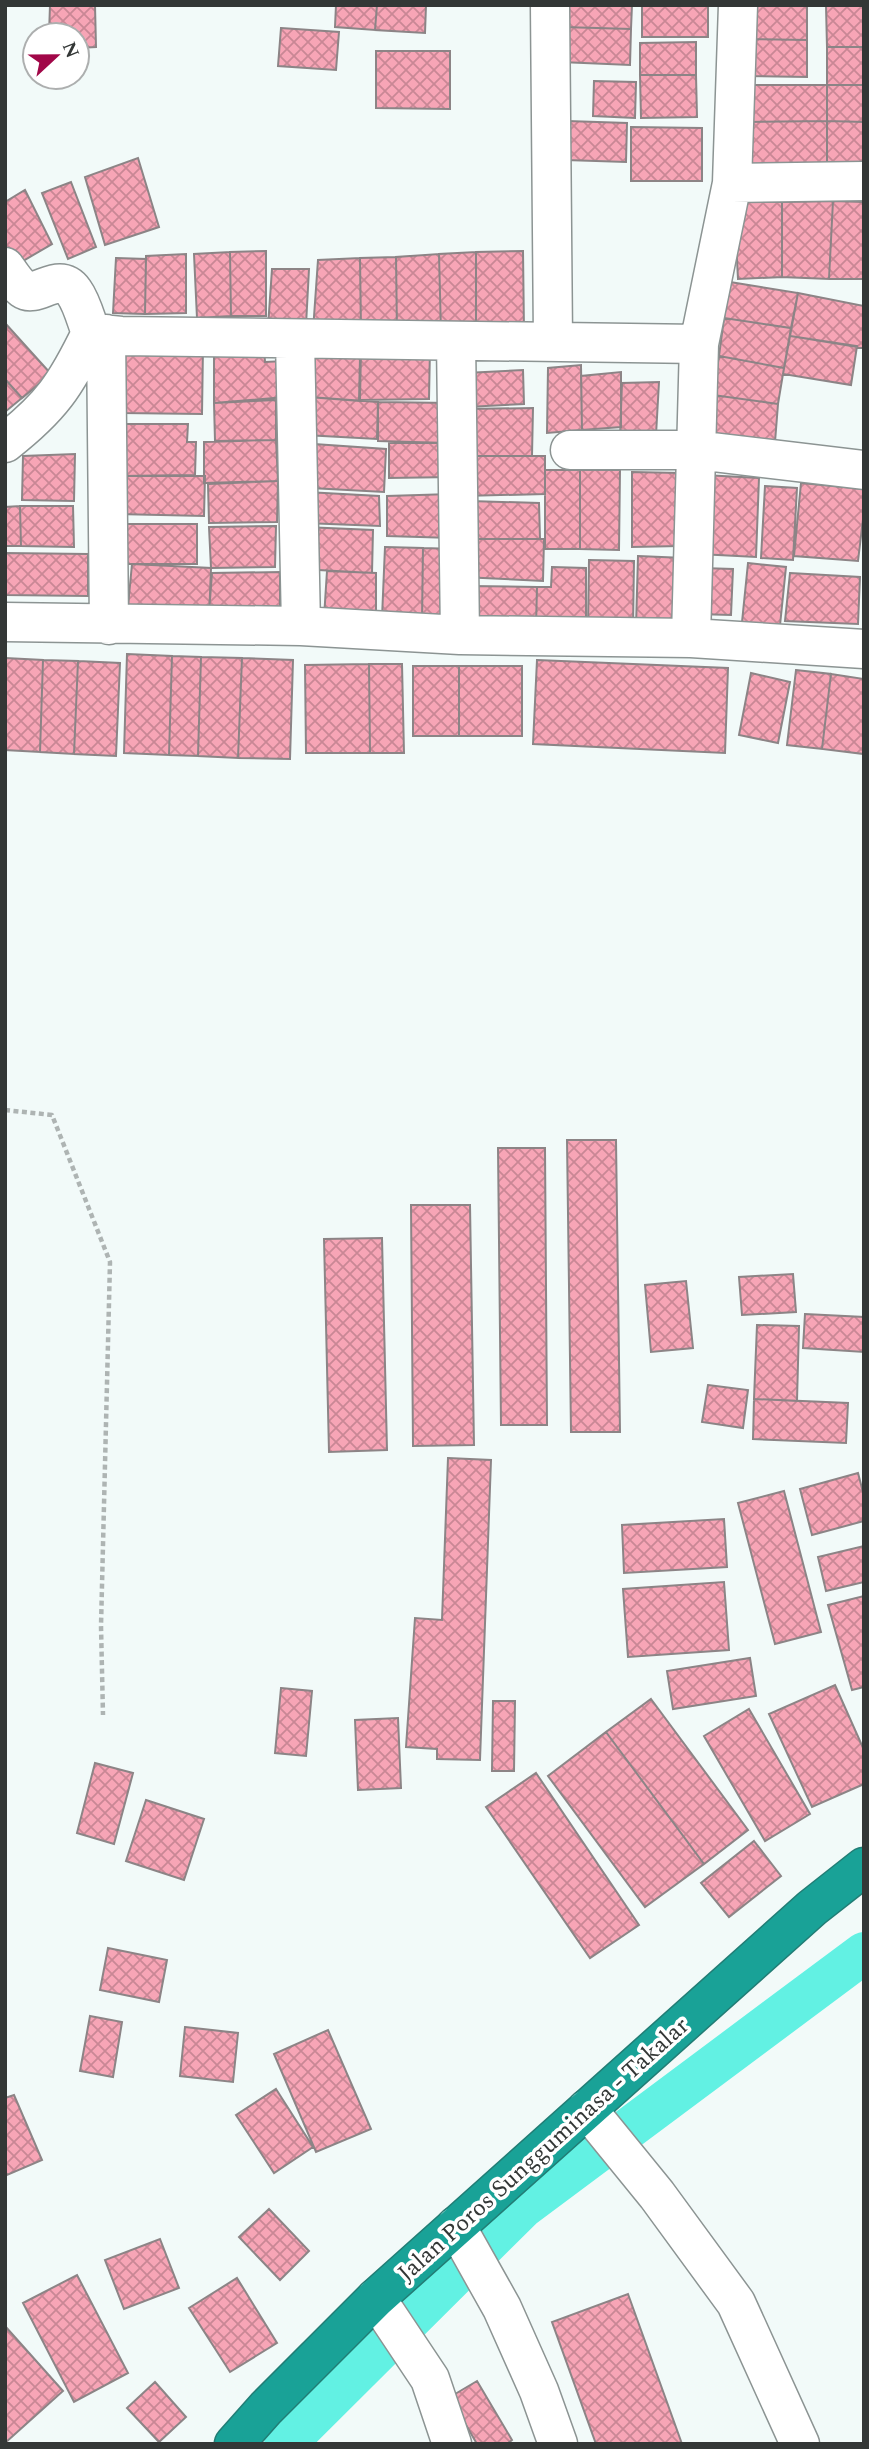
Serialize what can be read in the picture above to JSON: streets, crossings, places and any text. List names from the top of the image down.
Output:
{
  "streets": {
    "highway": ["Jalan Poros Sungguminasa - Takalar"]
  },
  "north": "right"
}
